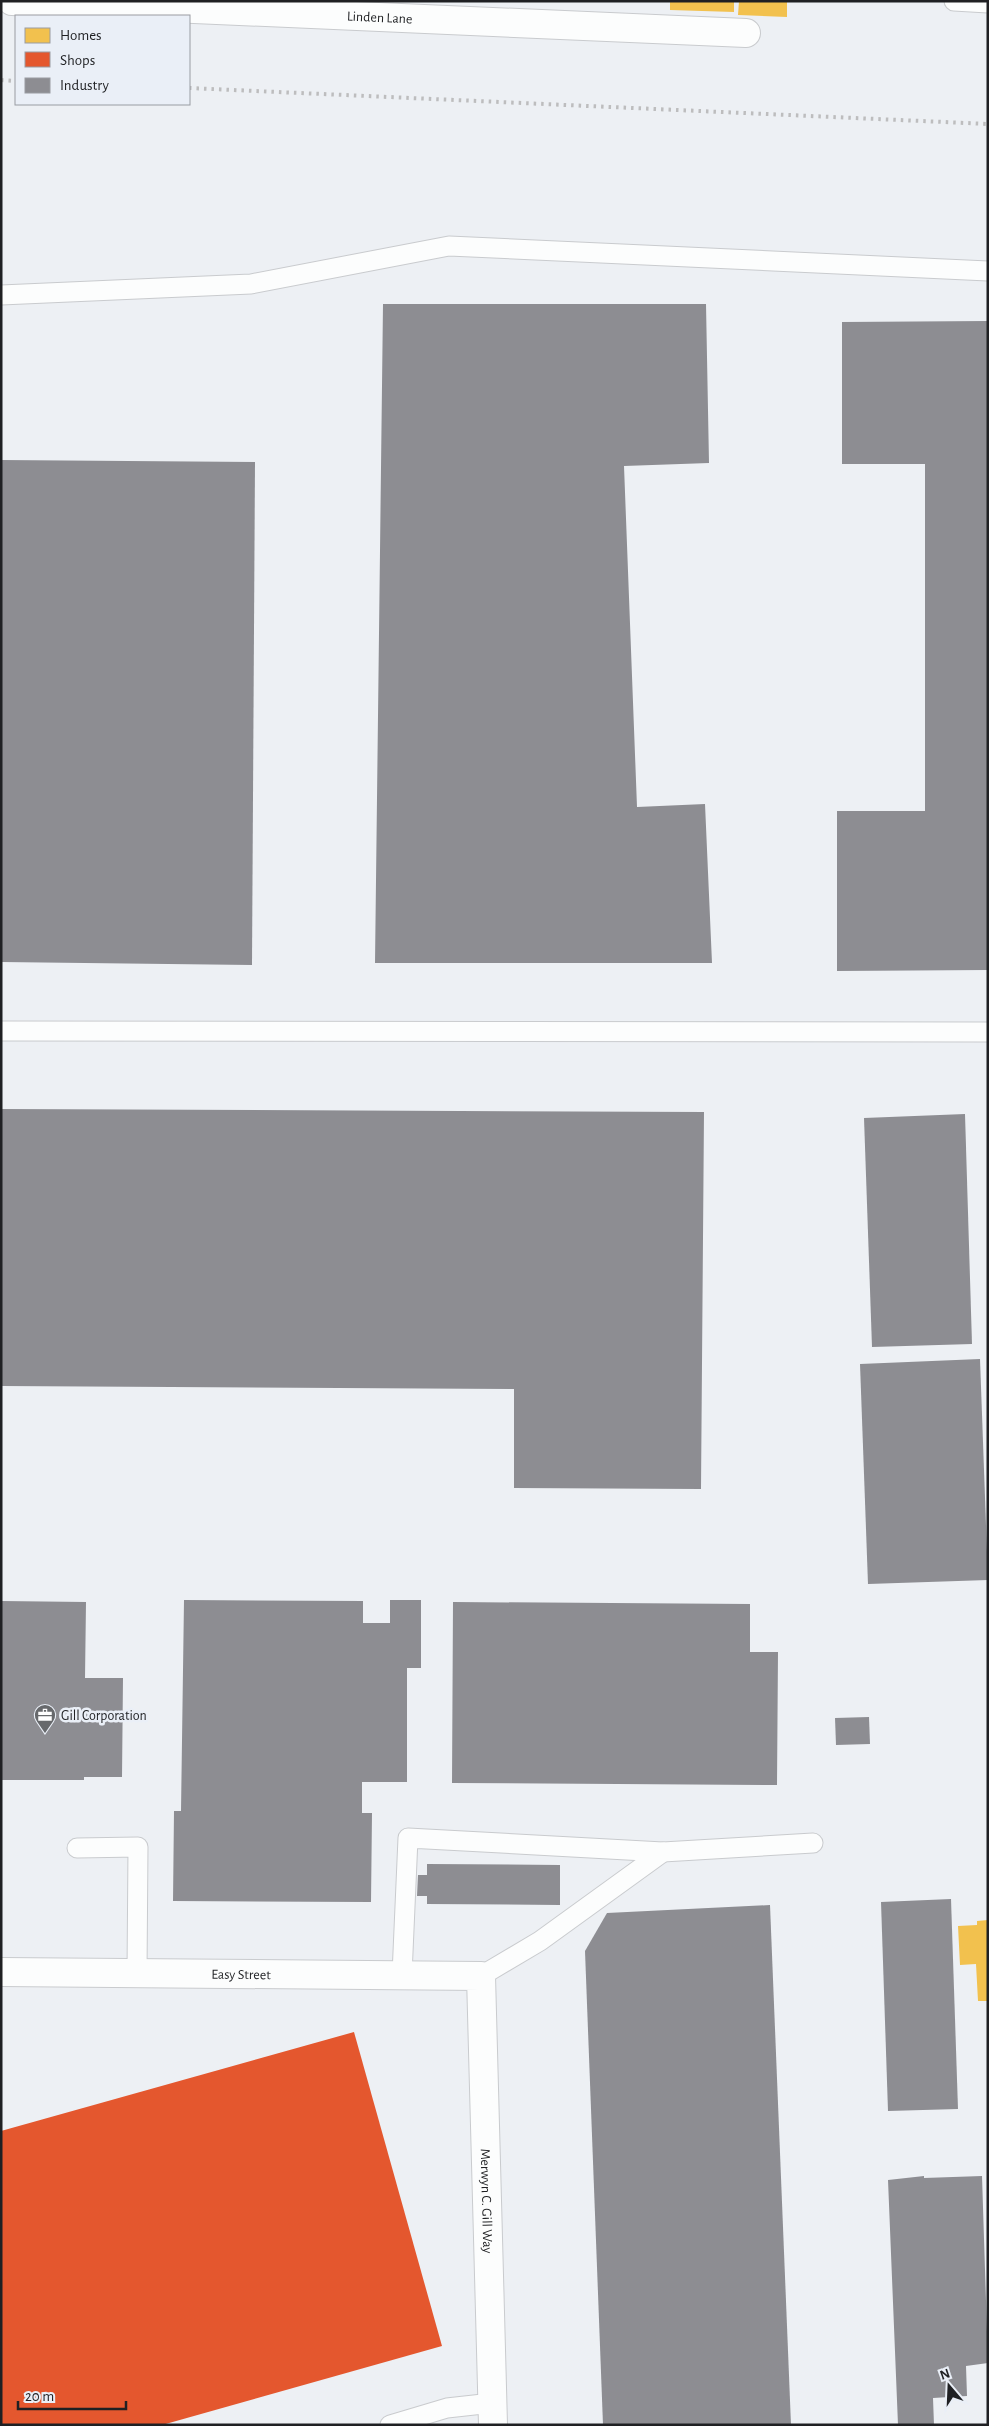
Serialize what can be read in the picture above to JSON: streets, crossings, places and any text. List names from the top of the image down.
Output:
{
  "streets": {
    "street": ["Linden Lane", "Easy Street", "Merwyn C. Gill Way"]
  },
  "crossings": [
    ["Easy Street", "Merwyn C. Gill Way"]
  ],
  "places": {
    "office": ["Gill Corporation"]
  },
  "legend": ["Homes", "Shops", "Industry"],
  "scale_bar": "20 m",
  "north": "top"
}
